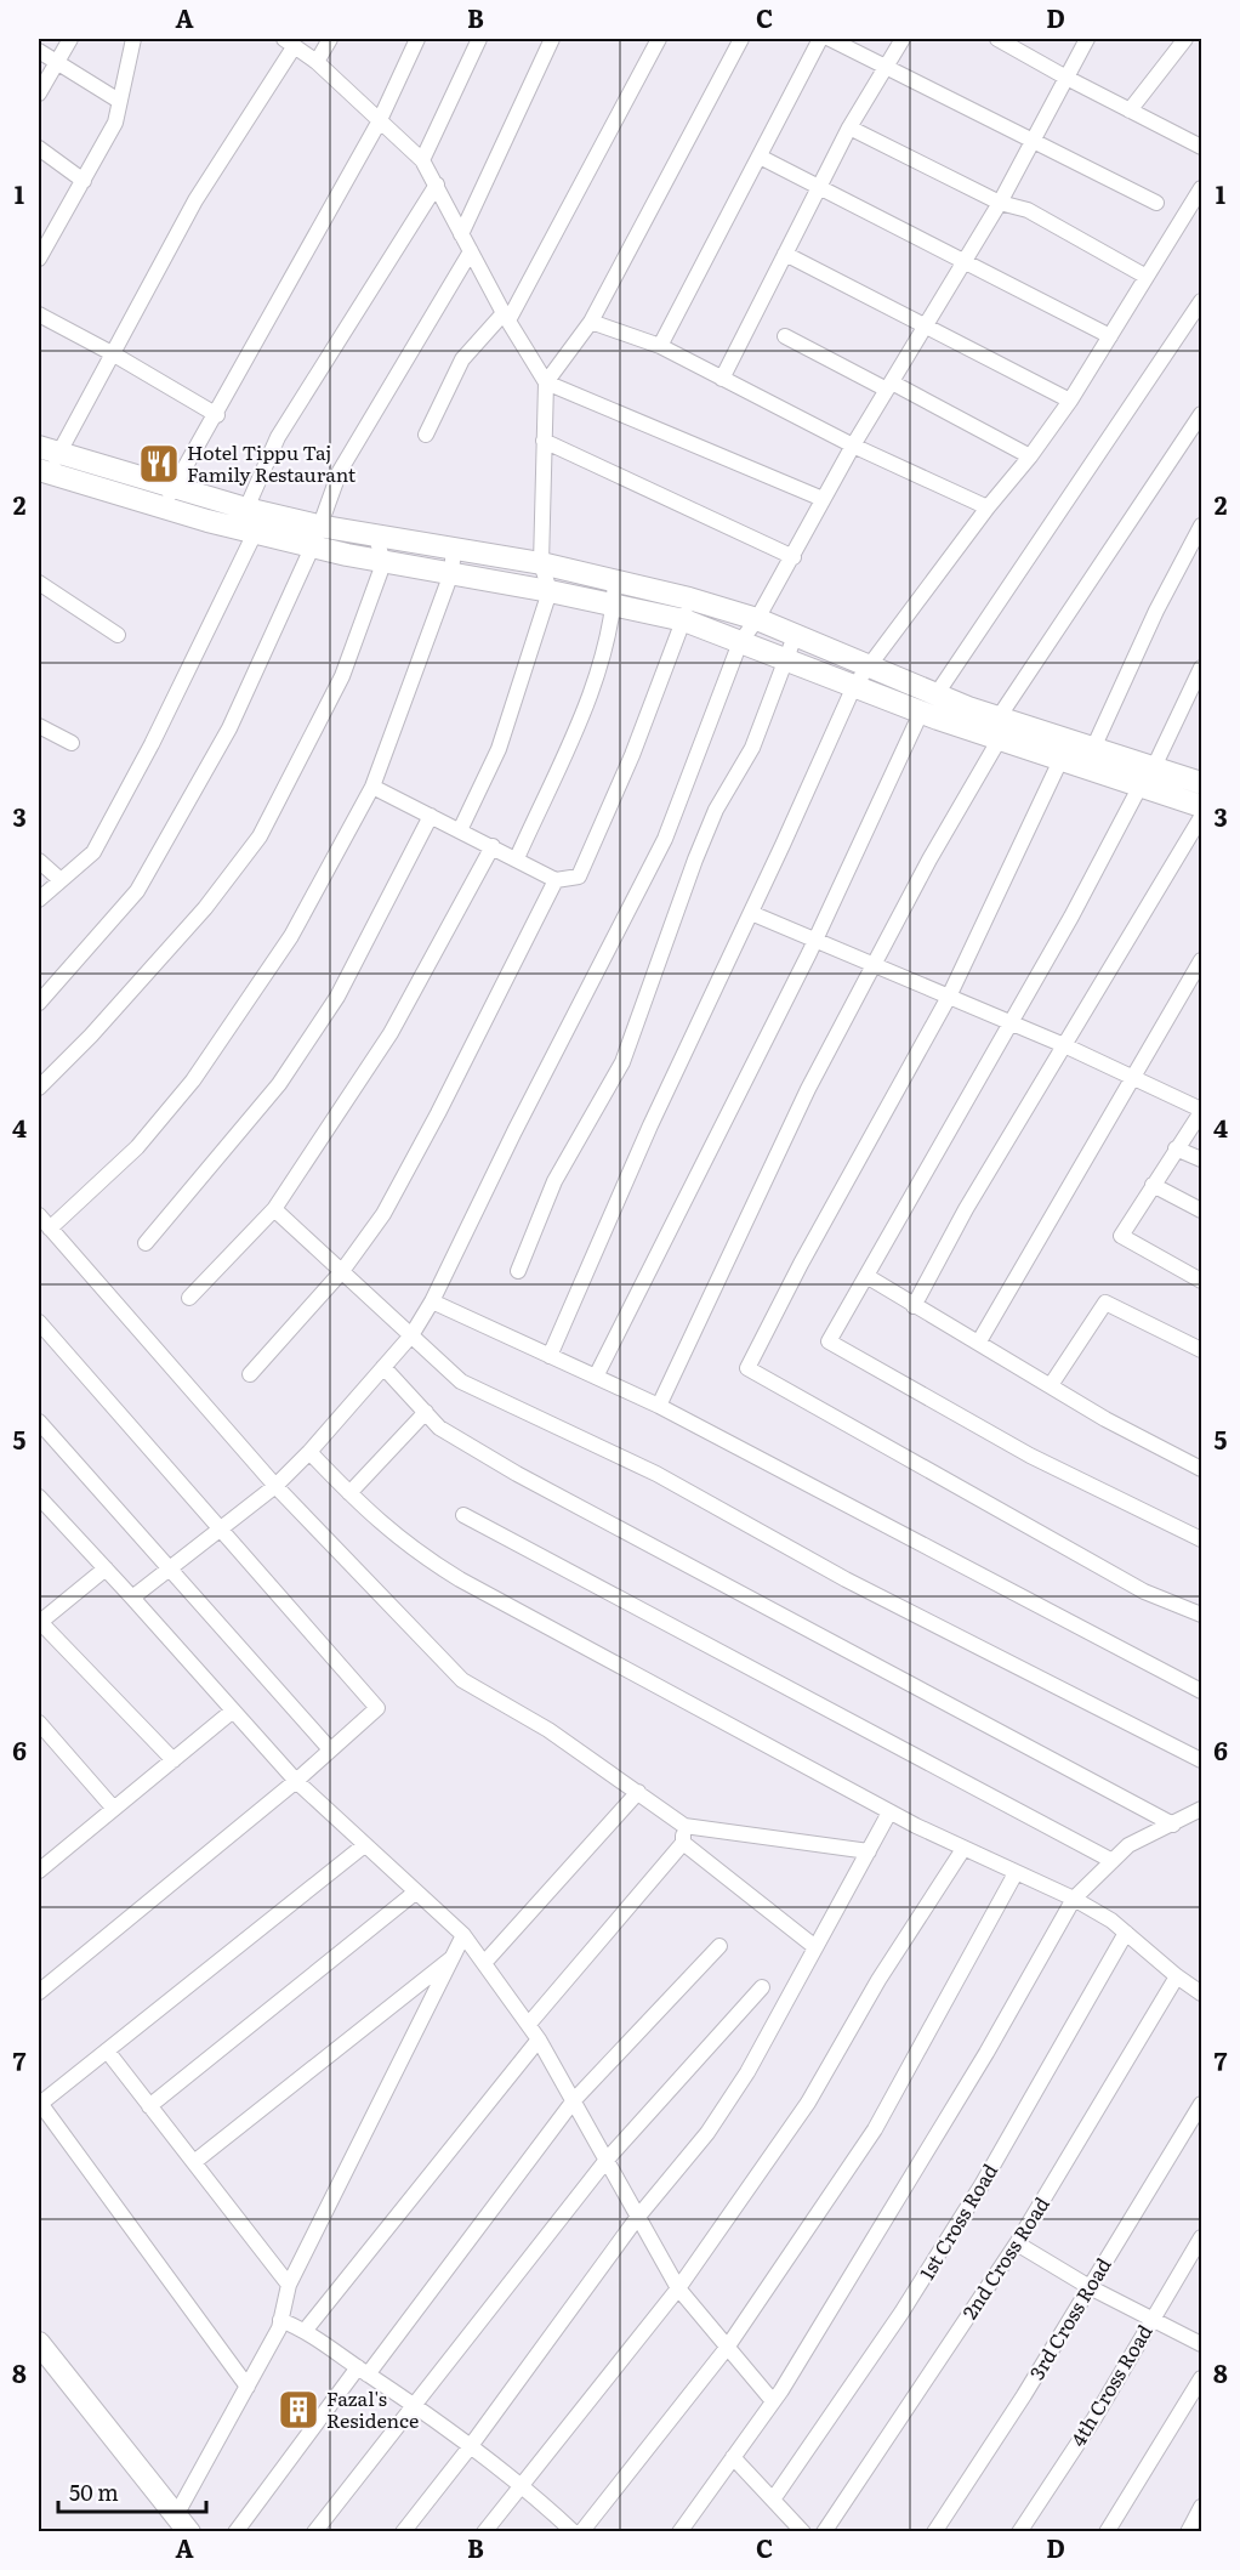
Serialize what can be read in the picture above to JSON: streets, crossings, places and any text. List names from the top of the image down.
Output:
{
  "streets": {
    "street": [
      "1st Cross Road",
      "2nd Cross Road",
      "3rd Cross Road",
      "4th Cross Road"
    ]
  },
  "places": {
    "restaurant": ["Hotel Tippu Taj Family Restaurant"],
    "building": ["Fazal's Residence"]
  },
  "scale_bar": "50 m",
  "grid": {
    "columns": [
      "A",
      "B",
      "C",
      "D"
    ],
    "rows": [
      "1",
      "2",
      "3",
      "4",
      "5",
      "6",
      "7",
      "8"
    ]
  }
}
